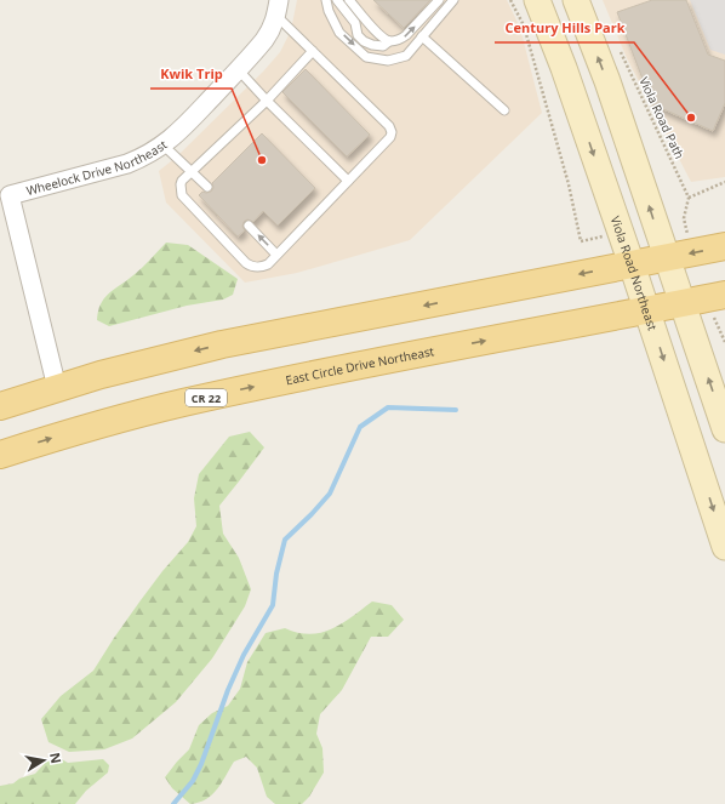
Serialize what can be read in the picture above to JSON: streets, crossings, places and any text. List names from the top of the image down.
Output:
{
  "streets": {
    "main road": ["Viola Road Northeast", "East Circle Drive Northeast", "CR 22"],
    "street": ["Wheelock Drive Northeast"],
    "path": ["Viola Road Path"]
  },
  "crossings": [
    ["Viola Road Northeast", "East Circle Drive Northeast"]
  ],
  "places": ["Century Hills Park", "Kwik Trip"],
  "north": "right"
}
